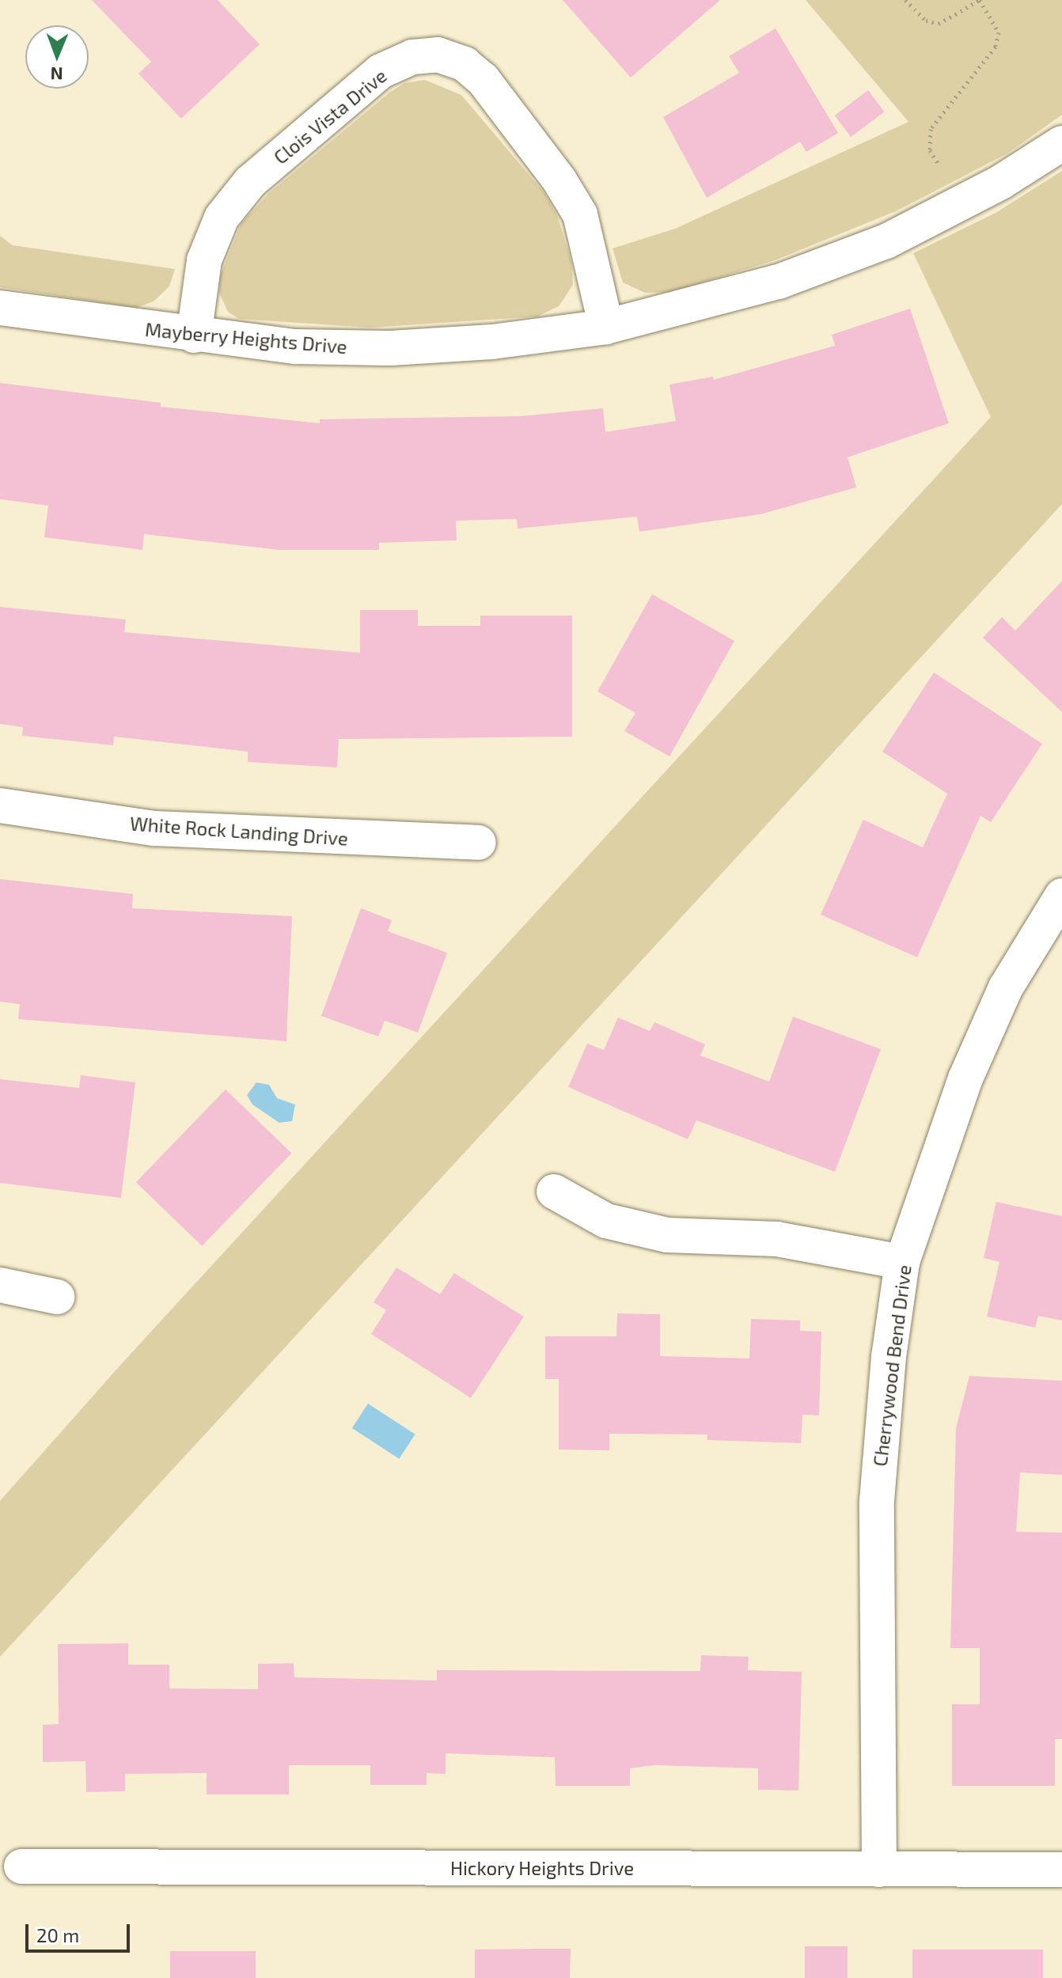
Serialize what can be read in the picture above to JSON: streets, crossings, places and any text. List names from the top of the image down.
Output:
{
  "streets": {
    "street": [
      "Clois Vista Drive",
      "Mayberry Heights Drive",
      "White Rock Landing Drive",
      "Cherrywood Bend Drive",
      "Hickory Heights Drive"
    ]
  },
  "crossings": [
    ["Clois Vista Drive", "Mayberry Heights Drive"],
    ["Cherrywood Bend Drive", "Hickory Heights Drive"]
  ],
  "scale_bar": "20 m",
  "north": "bottom"
}
